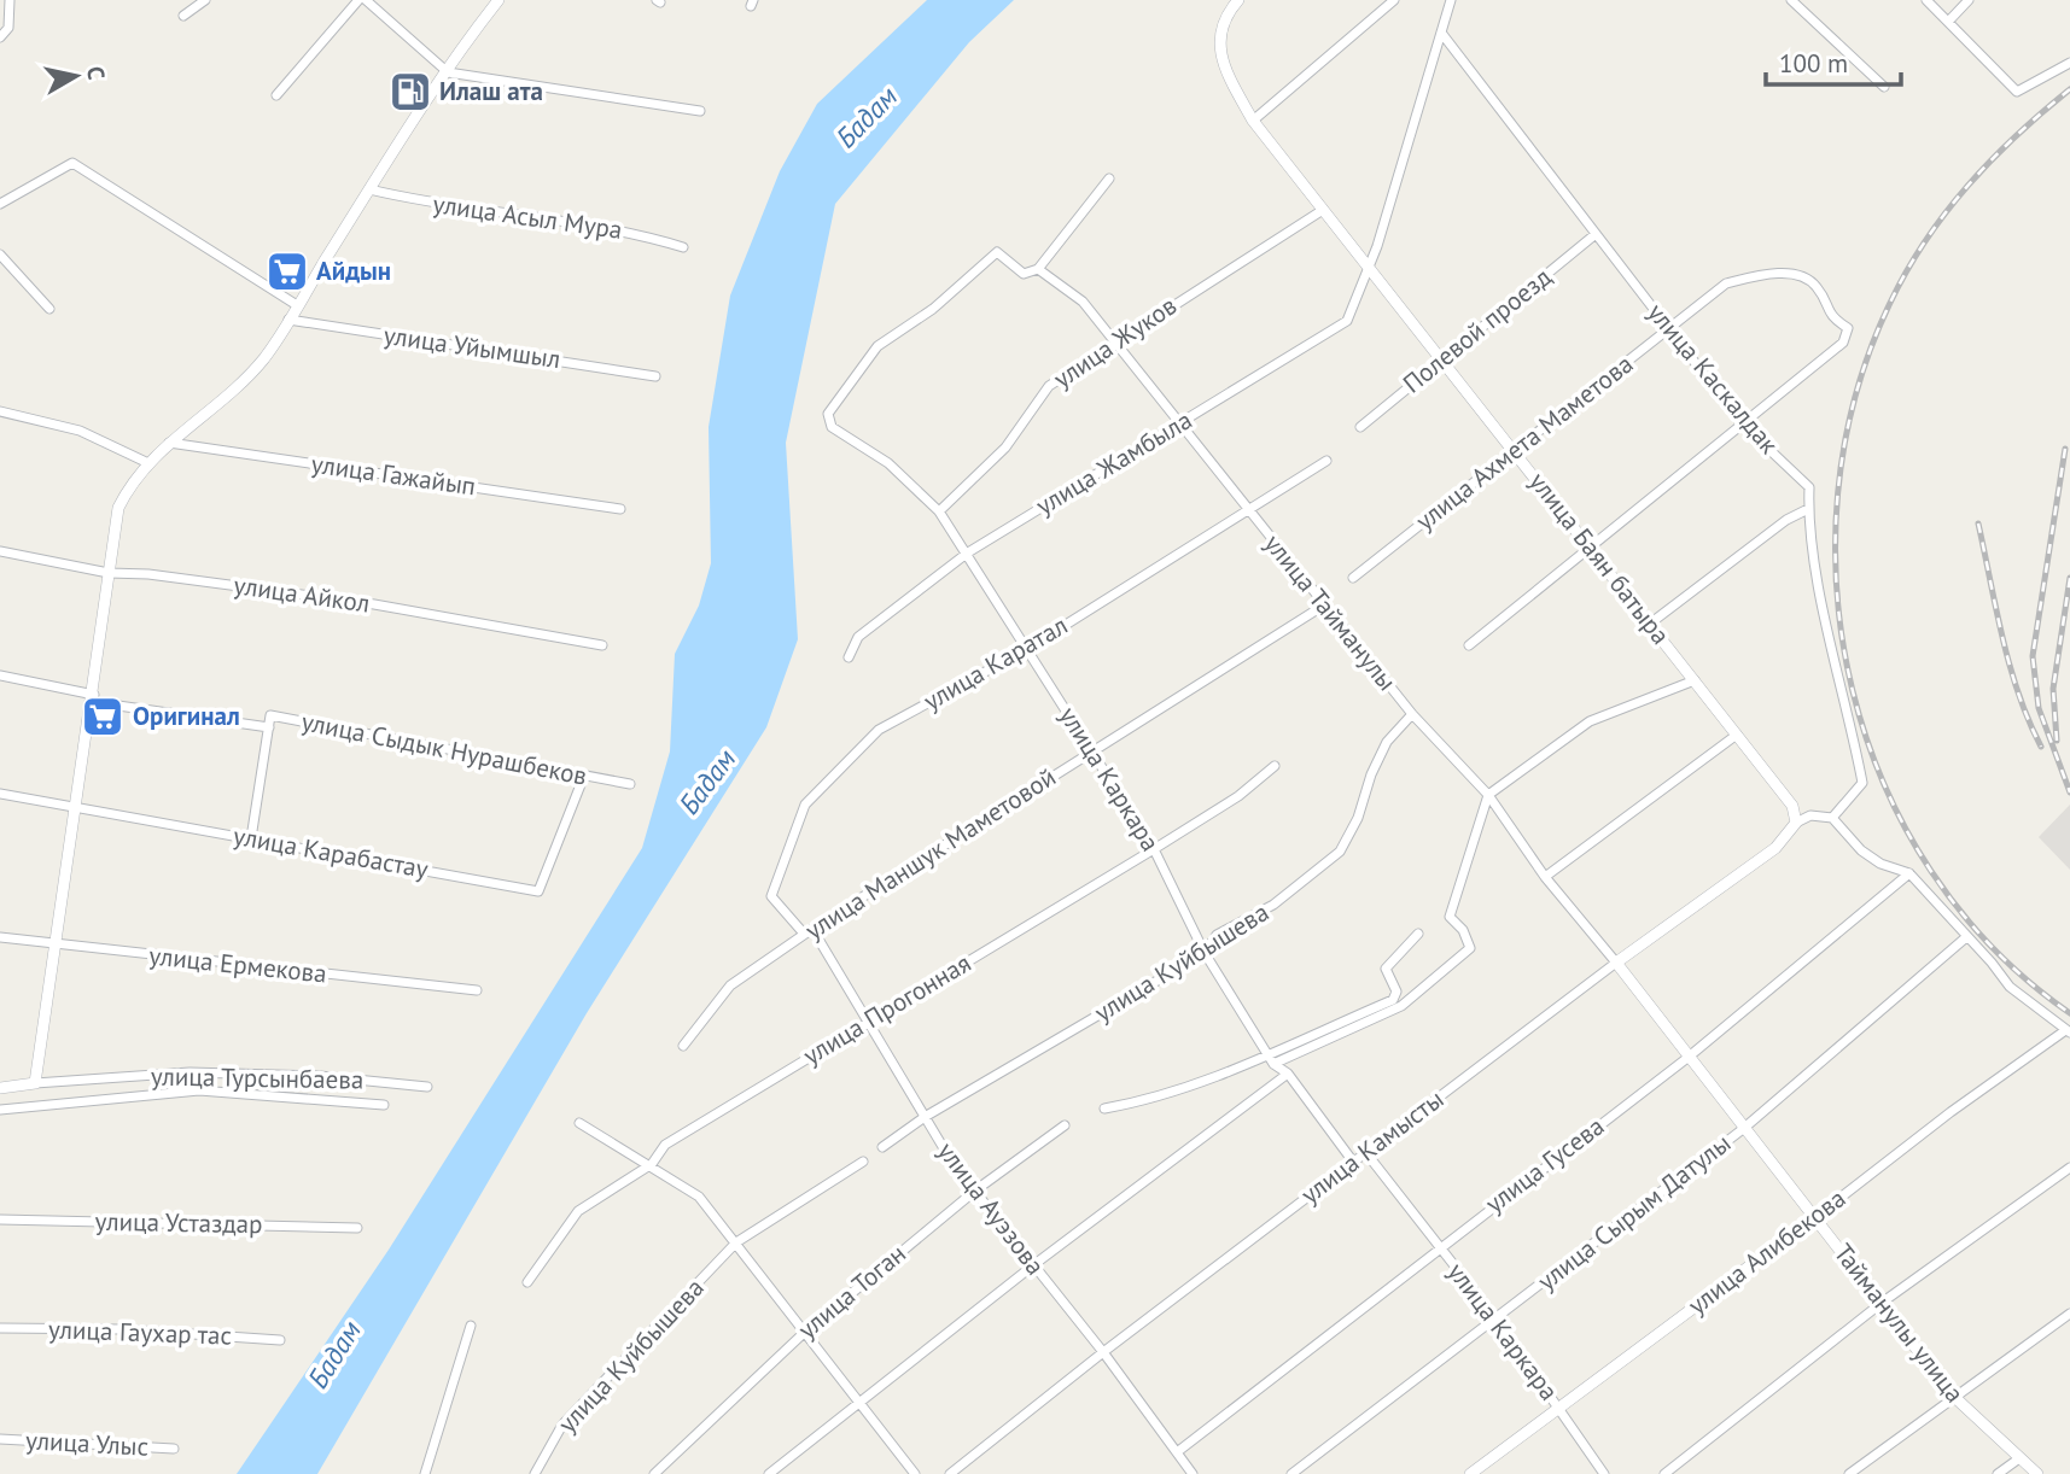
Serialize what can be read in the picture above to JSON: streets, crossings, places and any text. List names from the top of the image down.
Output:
{
  "streets": {
    "street": [
      "улица Асыл Мура",
      "Полевой проезд",
      "улица Жуков",
      "улица Уйымшыл",
      "улица Каскалдак",
      "улица Ахмета Маметова",
      "улица Жамбыла",
      "улица Гажайып",
      "улица Баян батыра",
      "улица Айкол",
      "улица Тайманулы",
      "улица Каратал",
      "улица Сыдык Нурашбеков",
      "улица Каркара",
      "улица Карабастау",
      "улица Маншук Маметовой",
      "улица Куйбышева",
      "улица Ермекова",
      "улица Прогонная",
      "улица Турсынбаева",
      "улица Камысты",
      "улица Гусева",
      "улица Ауэзова",
      "улица Сырым Датулы",
      "улица Устаздар",
      "улица Алибекова",
      "улица Тоган",
      "Тайманулы улица",
      "улица Гаухар тас",
      "улица Улыс"
    ]
  },
  "crossings": [
    ["Полевой проезд", "улица Каскалдак"],
    ["Полевой проезд", "улица Баян батыра"],
    ["улица Жуков", "улица Баян батыра"],
    ["улица Жуков", "улица Тайманулы"],
    ["улица Жуков", "улица Каркара"],
    ["улица Каскалдак", "улица Ахмета Маметова"],
    ["улица Каскалдак", "улица Жамбыла"],
    ["улица Ахмета Маметова", "улица Баян батыра"],
    ["улица Жамбыла", "улица Баян батыра"],
    ["улица Жамбыла", "улица Тайманулы"],
    ["улица Жамбыла", "улица Каркара"],
    ["улица Баян батыра", "улица Камысты"],
    ["улица Тайманулы", "улица Каратал"],
    ["улица Тайманулы", "улица Каркара"],
    ["улица Тайманулы", "улица Маншук Маметовой"],
    ["улица Тайманулы", "улица Куйбышева"],
    ["улица Тайманулы", "улица Камысты"],
    ["улица Тайманулы", "Тайманулы улица"],
    ["улица Каратал", "улица Каркара"],
    ["улица Каратал", "улица Маншук Маметовой"],
    ["улица Каратал", "улица Ауэзова"],
    ["улица Сыдык Нурашбеков", "улица Карабастау"],
    ["улица Каркара", "улица Маншук Маметовой"],
    ["улица Каркара", "улица Куйбышева"],
    ["улица Каркара", "улица Прогонная"],
    ["улица Каркара", "улица Камысты"],
    ["улица Каркара", "улица Гусева"],
    ["улица Каркара", "улица Сырым Датулы"],
    ["улица Каркара", "улица Алибекова"],
    ["улица Маншук Маметовой", "улица Ауэзова"],
    ["улица Куйбышева", "улица Ауэзова"],
    ["улица Прогонная", "улица Ауэзова"],
    ["улица Камысты", "улица Ауэзова"],
    ["улица Камысты", "Тайманулы улица"],
    ["улица Гусева", "улица Ауэзова"],
    ["улица Гусева", "Тайманулы улица"],
    ["улица Ауэзова", "улица Тоган"],
    ["улица Сырым Датулы", "Тайманулы улица"],
    ["улица Алибекова", "Тайманулы улица"]
  ],
  "water": ["Бадам"],
  "places": {
    "fuel station": ["Илаш ата"],
    "supermarket": ["Айдын", "Оригинал"]
  },
  "scale_bar": "100 m",
  "north": "right"
}
